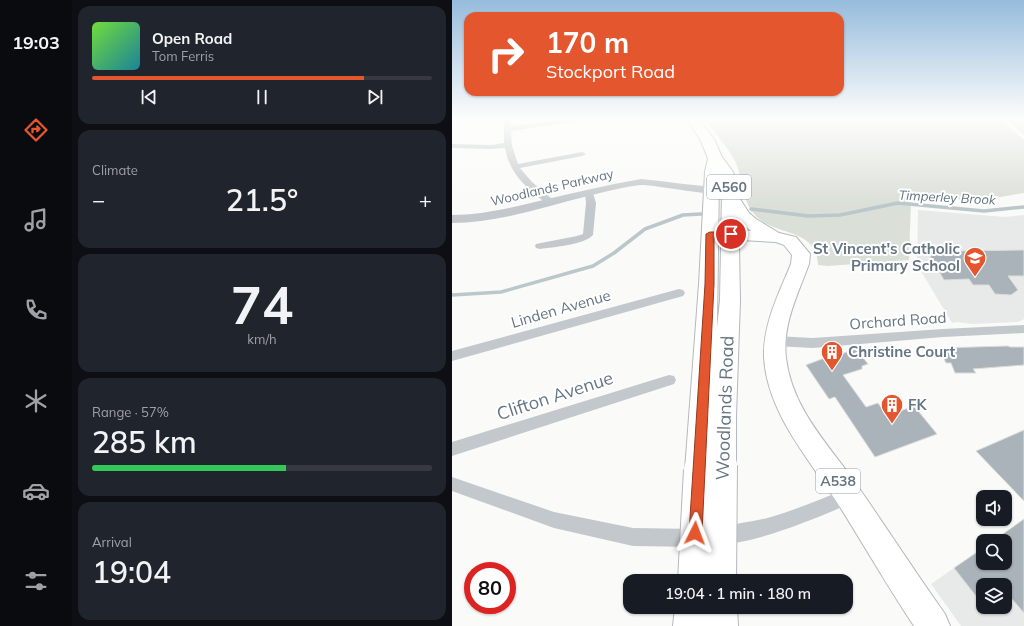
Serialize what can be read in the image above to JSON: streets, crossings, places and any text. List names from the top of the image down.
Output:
{
  "streets": {
    "highway": ["A560", "Woodlands Road"],
    "main road": ["A538"],
    "street": [
      "Woodlands Parkway",
      "Linden Avenue",
      "Orchard Road",
      "Clifton Avenue"
    ]
  },
  "crossings": [
    ["Woodlands Parkway", "A560"],
    ["A560", "Woodlands Road"],
    ["A560", "A538"],
    ["Orchard Road", "A538"],
    ["Woodlands Road", "A538"]
  ],
  "water": ["Timperley Brook"],
  "places": {
    "school or university": ["St Vincent's Catholic Primary School"],
    "building": ["Christine Court", "FK"]
  },
  "page": {
    "tabs": "19:03",
    "turn": ["170 m", "Stockport Road"],
    "song": ["Open Road", "Tom Ferris"],
    "tile": [
      "Climate",
      ["74", "km/h"],
      ["Range · 57%", "285 km"],
      ["Arrival", "19:04"]
    ],
    "heat": ["−", "21.5°", "+"],
    "limit": "80",
    "trip": "19:04 · 1 min · 180 m"
  }
}
